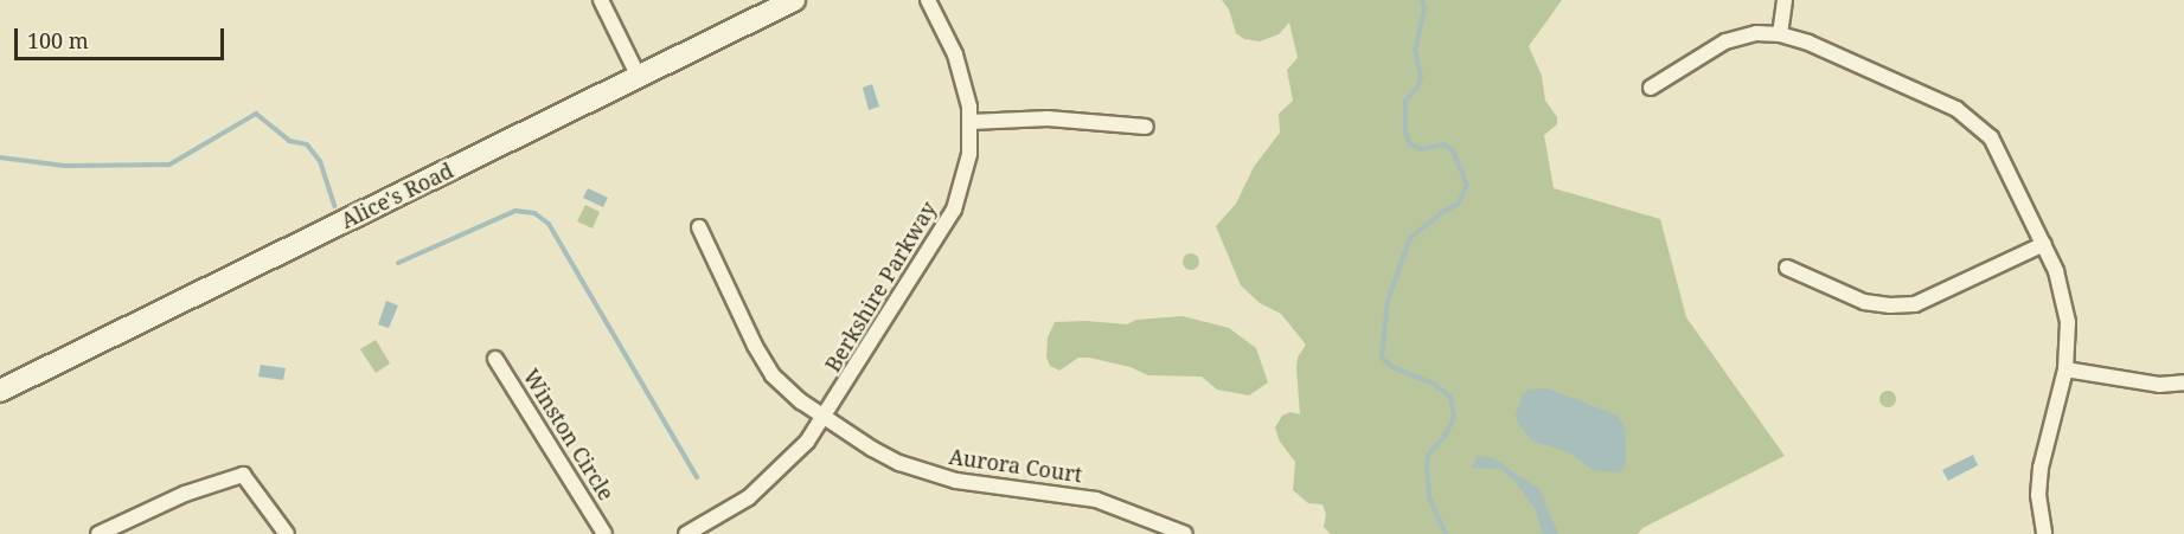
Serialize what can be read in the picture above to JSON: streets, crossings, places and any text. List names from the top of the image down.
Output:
{
  "streets": {
    "main road": ["Alice's Road"],
    "street": ["Berkshire Parkway", "Winston Circle", "Aurora Court"]
  },
  "crossings": [
    ["Berkshire Parkway", "Aurora Court"]
  ],
  "scale_bar": "100 m"
}
